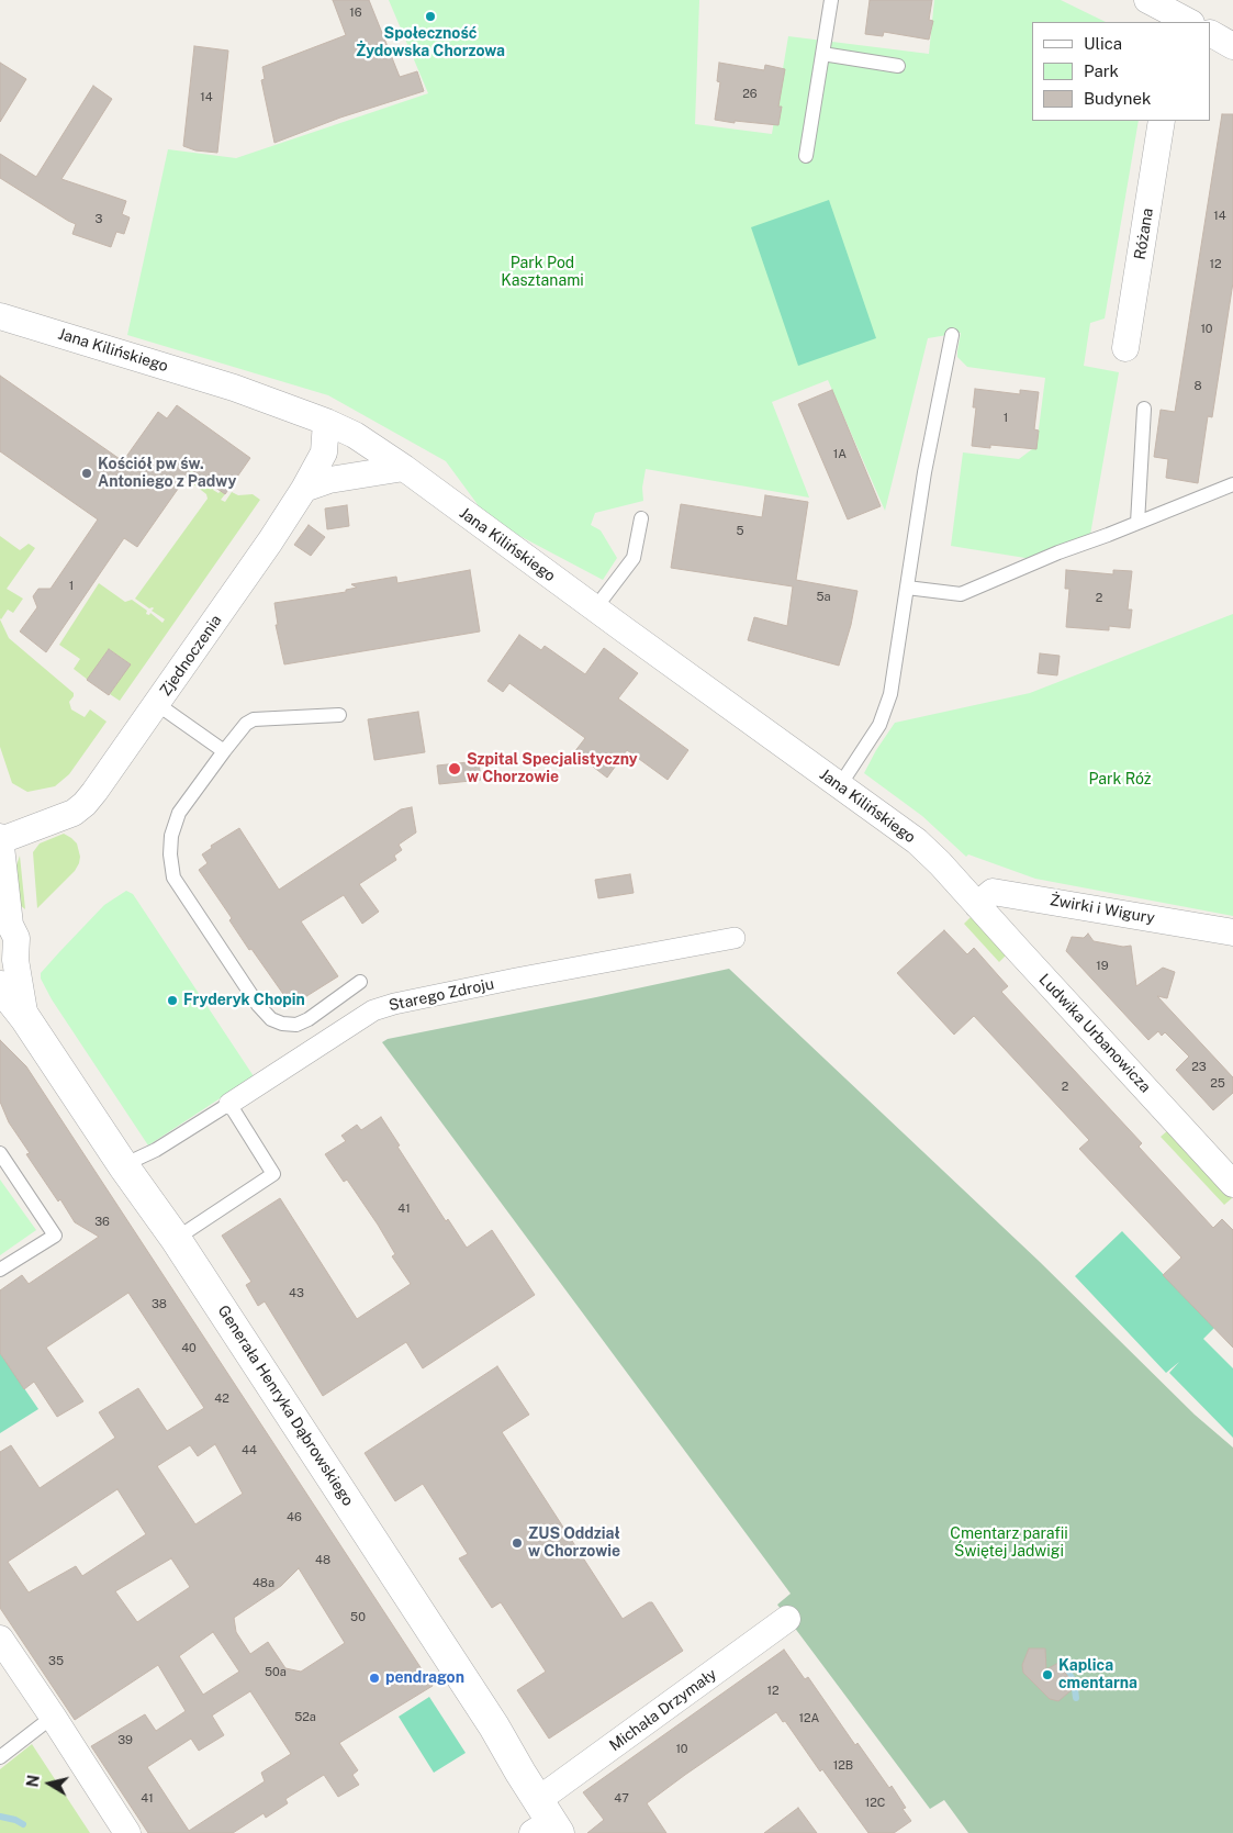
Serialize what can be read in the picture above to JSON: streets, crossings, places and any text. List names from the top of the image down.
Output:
{
  "streets": {
    "street": [
      "Różana",
      "Jana Kilińskiego",
      "Zjednoczenia",
      "Żwirki i Wigury",
      "Starego Zdroju",
      "Ludwika Urbanowicza",
      "Generała Henryka Dąbrowskiego",
      "Michała Drzymały"
    ]
  },
  "crossings": [
    ["Jana Kilińskiego", "Zjednoczenia"],
    ["Jana Kilińskiego", "Ludwika Urbanowicza"],
    ["Żwirki i Wigury", "Ludwika Urbanowicza"],
    ["Starego Zdroju", "Generała Henryka Dąbrowskiego"],
    ["Generała Henryka Dąbrowskiego", "Michała Drzymały"]
  ],
  "parks": ["Park Pod Kasztanami", "Park Róż", "Cmentarz parafii Świętej Jadwigi"],
  "places": [
    "Społeczność Żydowska Chorzowa",
    "Kościół pw św. Antoniego z Padwy",
    "Szpital Specjalistyczny w Chorzowie",
    "Fryderyk Chopin",
    "ZUS Oddział w Chorzowie",
    "Kaplica cmentarna",
    "pendragon"
  ],
  "house_numbers": [
    "16",
    "26",
    "14",
    "14",
    "3",
    "12",
    "10",
    "8",
    "1",
    "1A",
    "5",
    "1",
    "5a",
    "2",
    "19",
    "23",
    "25",
    "2",
    "41",
    "36",
    "43",
    "38",
    "40",
    "42",
    "44",
    "46",
    "48",
    "48a",
    "50",
    "35",
    "50a",
    "12",
    "52a",
    "12A",
    "39",
    "10",
    "12B",
    "41",
    "47",
    "12C"
  ],
  "legend": ["Ulica", "Park", "Budynek"],
  "north": "left"
}
